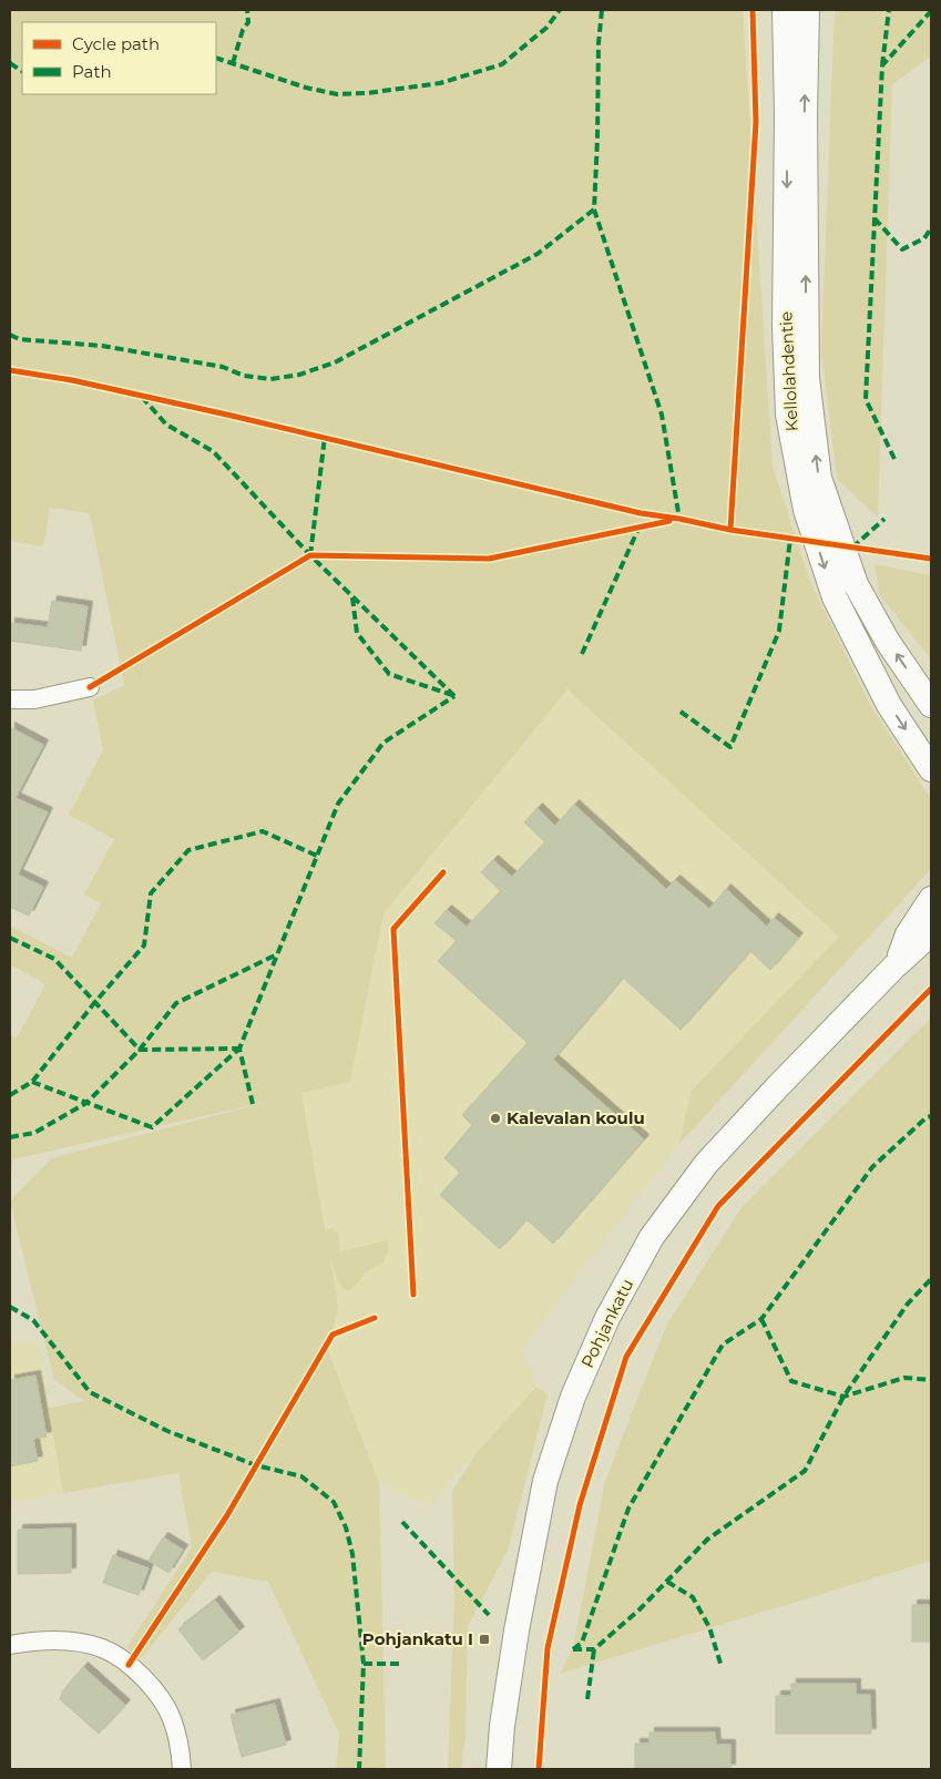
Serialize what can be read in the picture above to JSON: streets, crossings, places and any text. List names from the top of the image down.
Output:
{
  "streets": {
    "main road": ["Kellolahdentie", "Pohjankatu"]
  },
  "places": {
    "other": ["Kalevalan koulu"],
    "transit": ["Pohjankatu I"]
  },
  "legend": ["Cycle path", "Path"]
}
